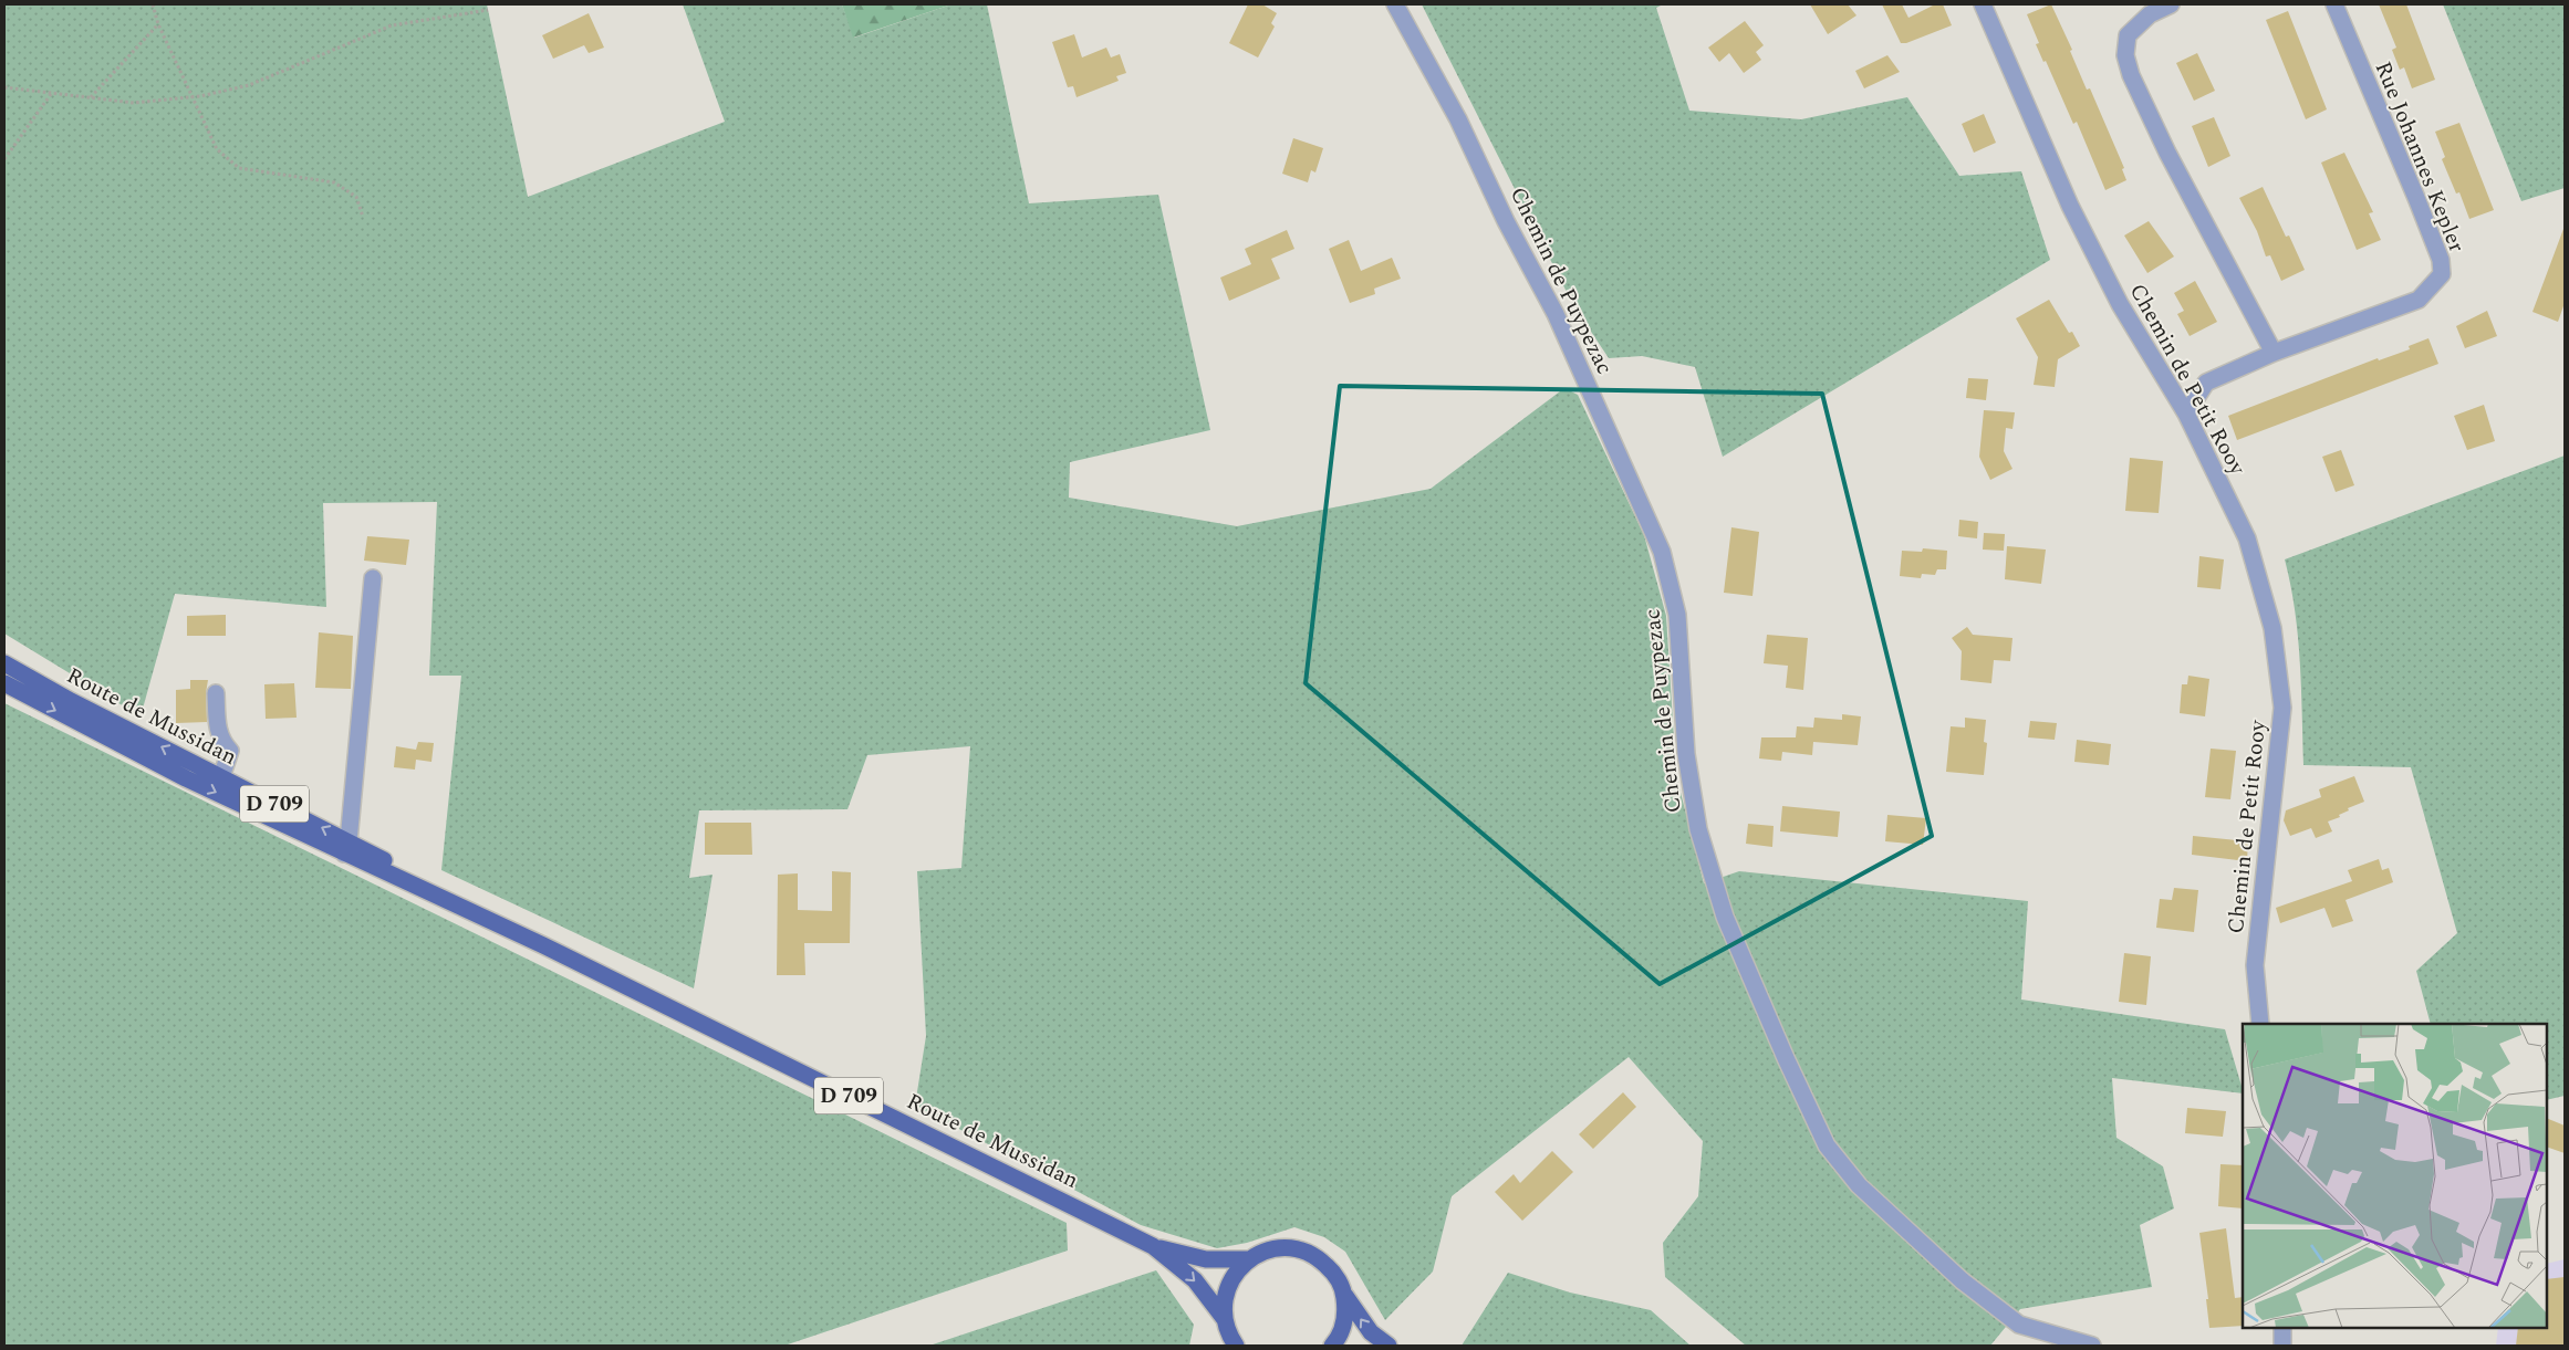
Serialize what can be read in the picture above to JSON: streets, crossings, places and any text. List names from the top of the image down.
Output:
{
  "streets": {
    "main road": ["Route de Mussidan", "D 709"],
    "street": ["Rue Johannes Kepler", "Chemin de Puypezac", "Chemin de Petit Rooy"]
  },
  "crossings": [
    ["Rue Johannes Kepler", "Chemin de Petit Rooy"]
  ]
}
